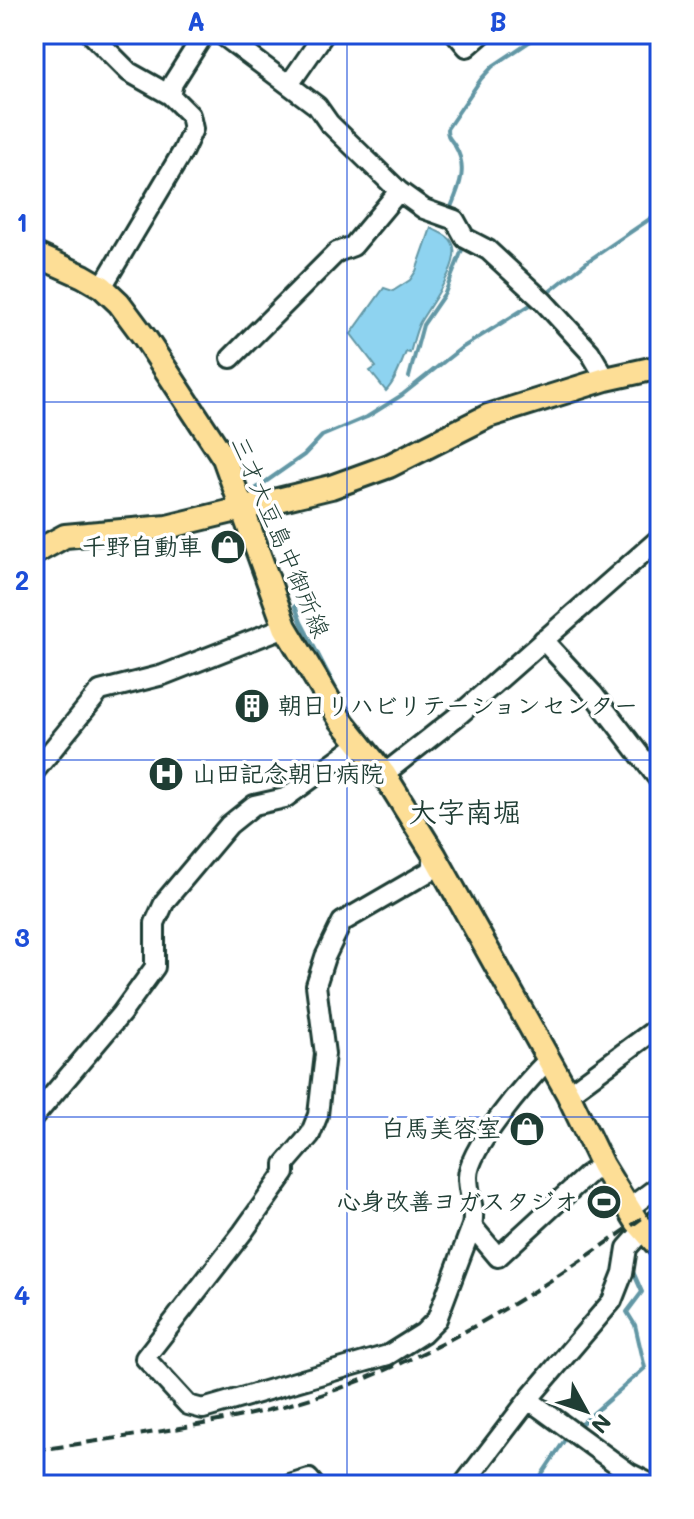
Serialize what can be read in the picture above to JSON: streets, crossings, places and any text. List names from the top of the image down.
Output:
{
  "streets": {
    "main road": ["三才大豆島中御所線"]
  },
  "districts": ["大字南堀"],
  "places": {
    "shop": ["千野自動車", "白馬美容室"],
    "building": ["朝日リハビリテーションセンター"],
    "hospital": ["山田記念朝日病院"],
    "sports": ["心身改善ヨガスタジオ"]
  },
  "north": "bottom right",
  "grid": {
    "columns": ["A", "B"],
    "rows": [
      "1",
      "2",
      "3",
      "4"
    ]
  }
}
